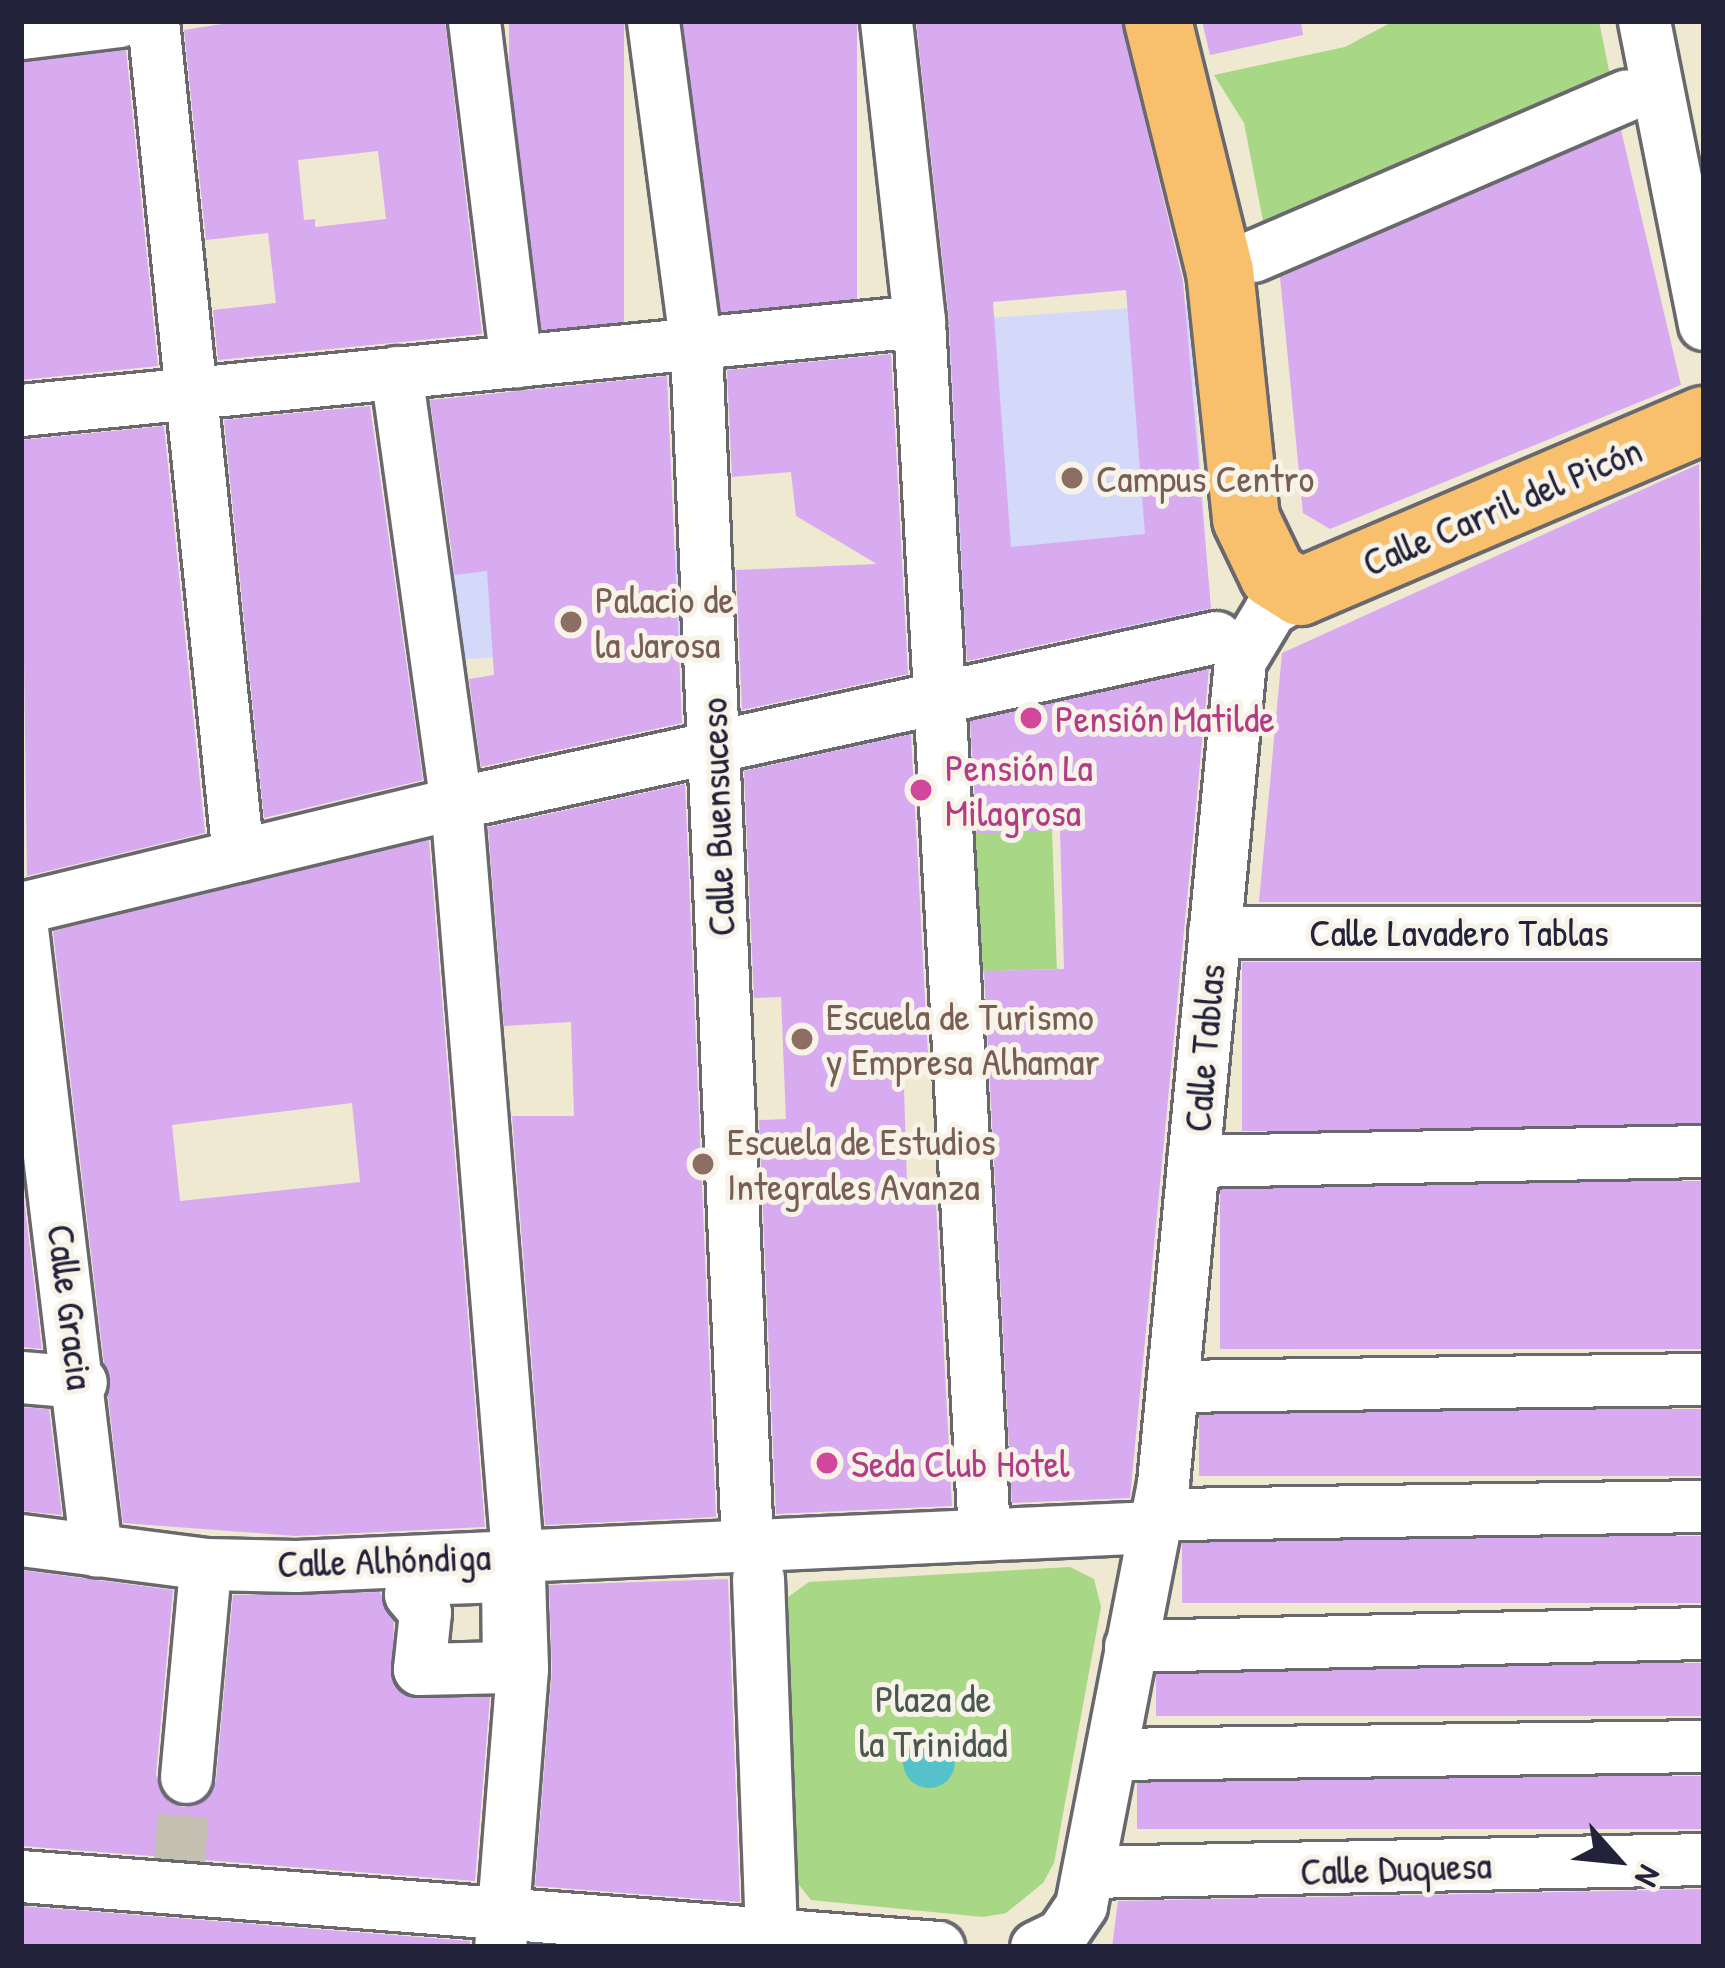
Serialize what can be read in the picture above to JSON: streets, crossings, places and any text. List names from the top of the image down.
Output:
{
  "streets": {
    "main road": ["Calle Carril del Picón"],
    "street": [
      "Calle Buensuceso",
      "Calle Lavadero Tablas",
      "Calle Tablas",
      "Calle Gracia",
      "Calle Alhóndiga",
      "Calle Duquesa"
    ]
  },
  "crossings": [
    ["Calle Carril del Picón", "Calle Tablas"],
    ["Calle Buensuceso", "Calle Alhóndiga"],
    ["Calle Lavadero Tablas", "Calle Tablas"],
    ["Calle Gracia", "Calle Alhóndiga"]
  ],
  "parks": ["Plaza de la Trinidad"],
  "places": [
    "Campus Centro",
    "Palacio de la Jarosa",
    "Pensión Matilde",
    "Pensión La Milagrosa",
    "Escuela de Turismo y Empresa Alhamar",
    "Escuela de Estudios Integrales Avanza",
    "Seda Club Hotel"
  ],
  "north": "bottom right"
}
